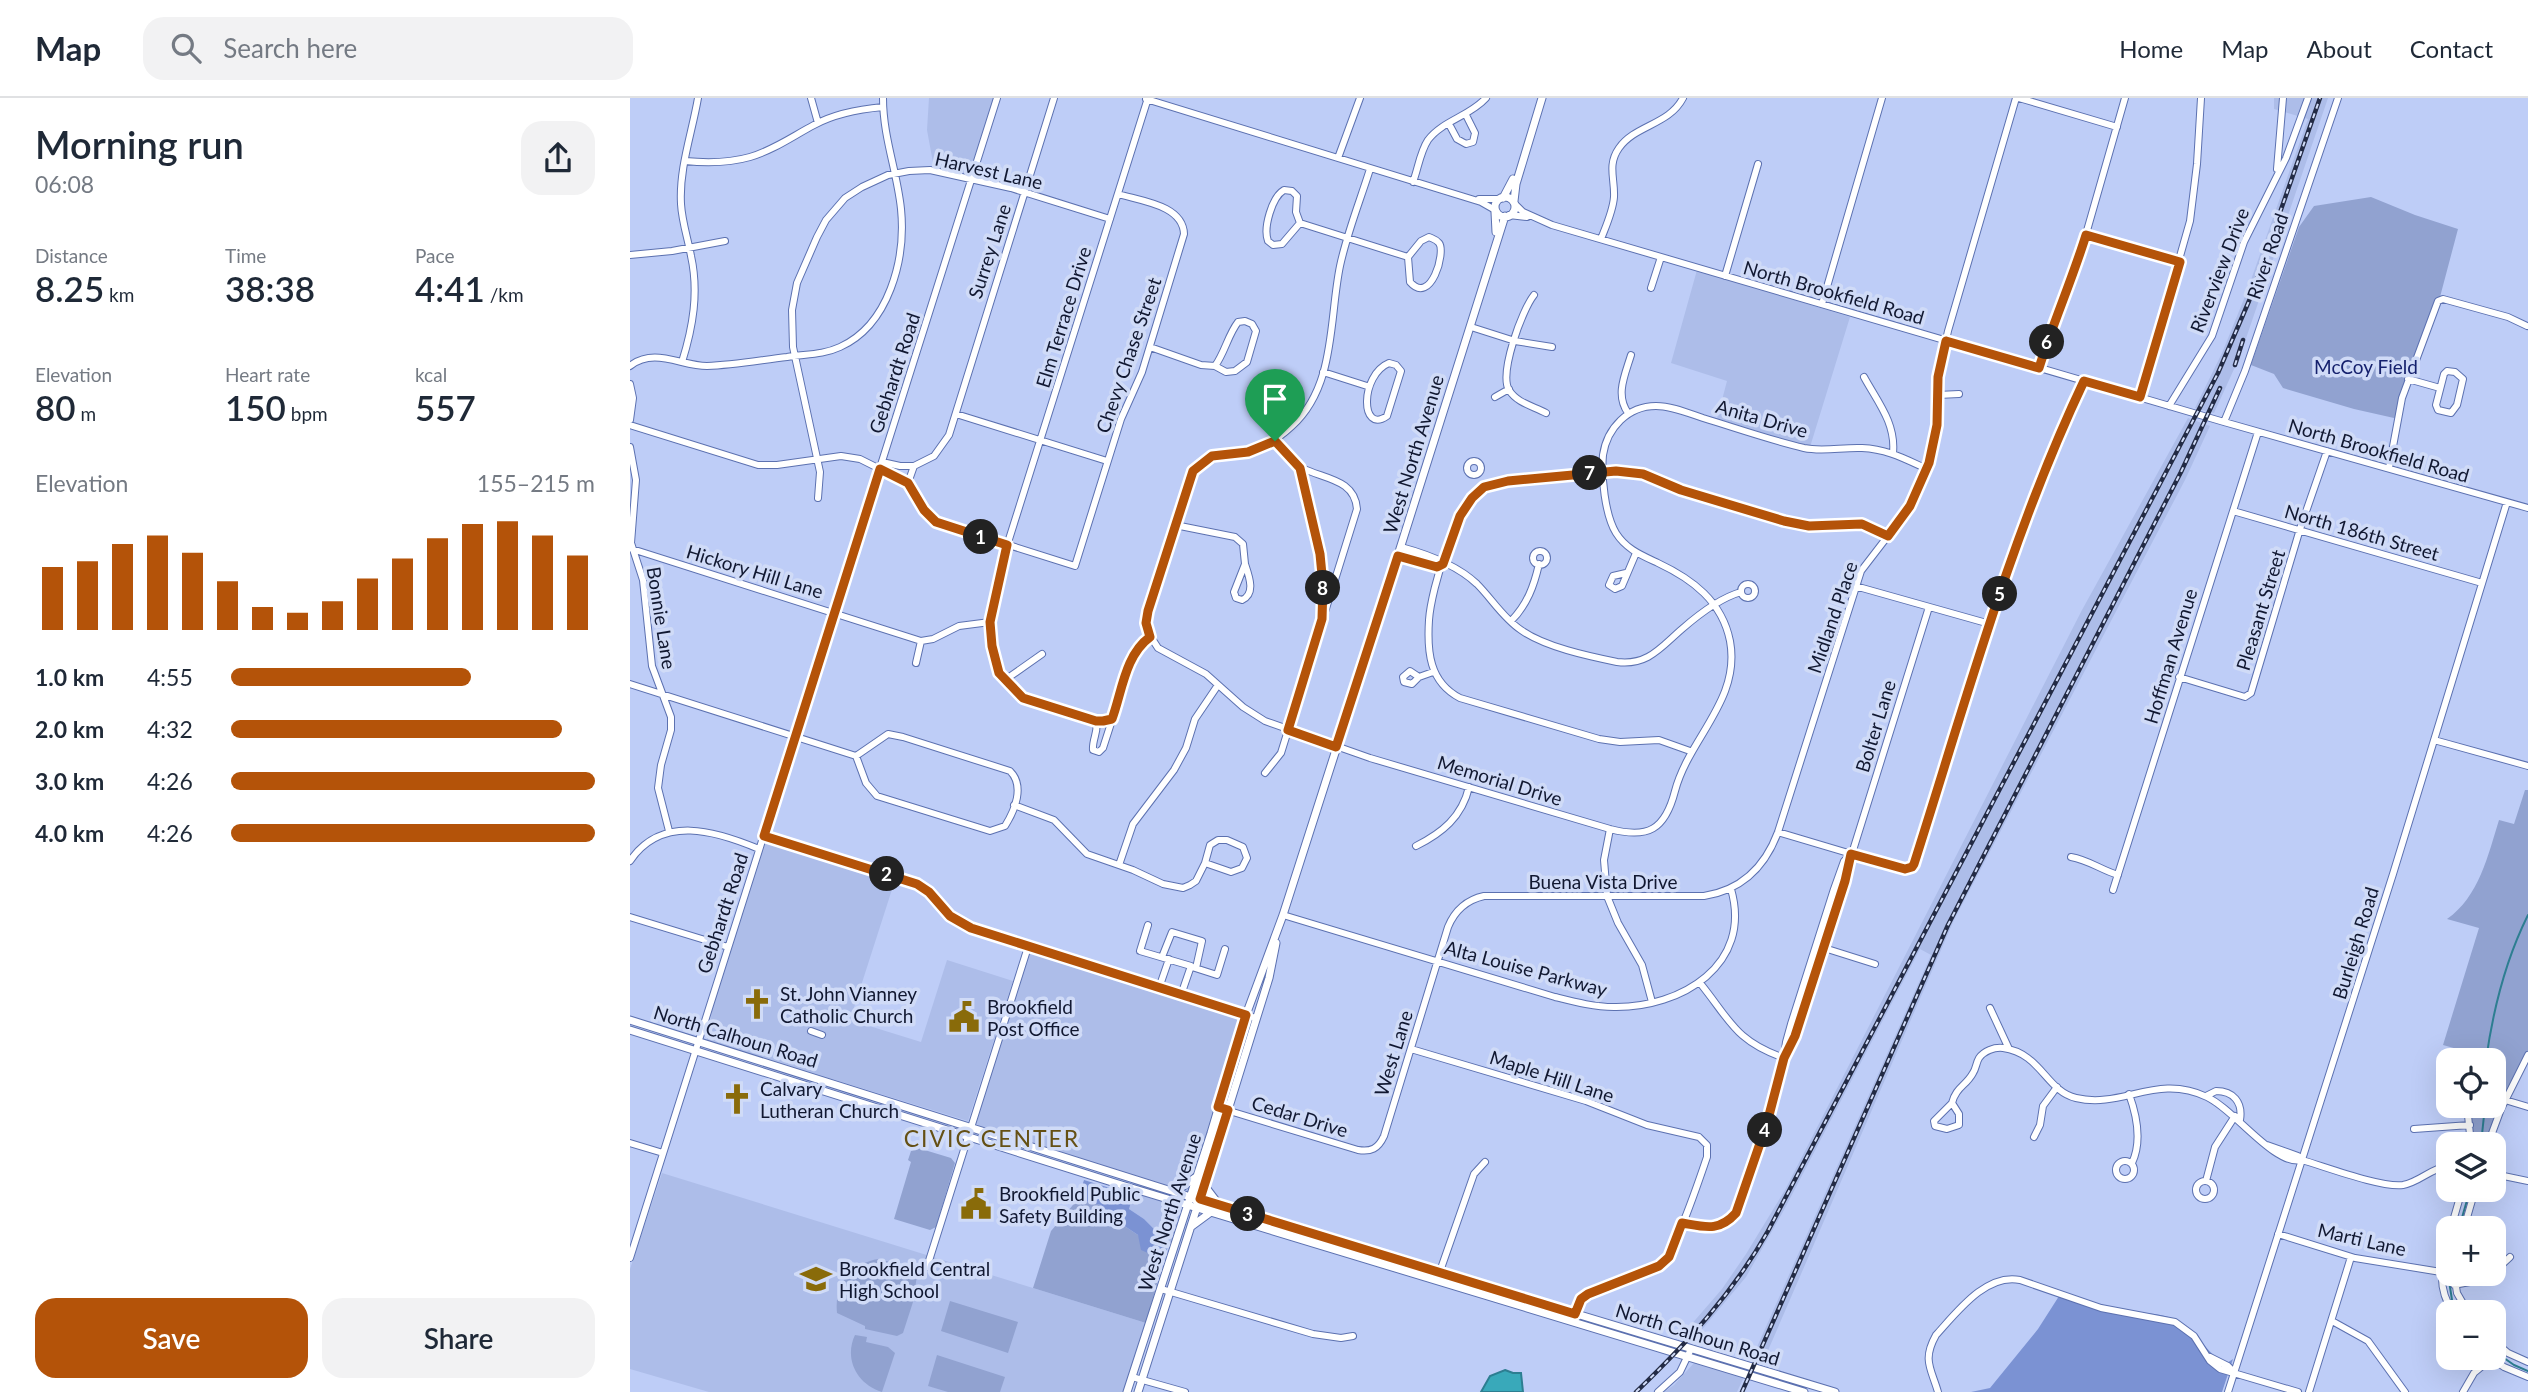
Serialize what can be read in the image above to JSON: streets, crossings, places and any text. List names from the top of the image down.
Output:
{
  "streets": {
    "main road": ["West North Avenue", "North Calhoun Road"],
    "street": [
      "Harvest Lane",
      "Surrey Lane",
      "River Road",
      "Riverview Drive",
      "North Brookfield Road",
      "Elm Terrace Drive",
      "Chevy Chase Street",
      "Gebhardt Road",
      "Anita Drive",
      "North 186th Street",
      "Hickory Hill Lane",
      "Pleasant Street",
      "Midland Place",
      "Bonnie Lane",
      "Hoffman Avenue",
      "Bolter Lane",
      "Memorial Drive",
      "Buena Vista Drive",
      "Burleigh Road",
      "Alta Louise Parkway",
      "West Lane",
      "Maple Hill Lane",
      "Cedar Drive",
      "Marti Lane"
    ]
  },
  "crossings": [
    ["Harvest Lane", "Surrey Lane"],
    ["Harvest Lane", "Elm Terrace Drive"],
    ["Harvest Lane", "Gebhardt Road"],
    ["River Road", "North Brookfield Road"],
    ["Riverview Drive", "North Brookfield Road"],
    ["North Brookfield Road", "West North Avenue"],
    ["North Brookfield Road", "Pleasant Street"],
    ["North Brookfield Road", "Midland Place"],
    ["North Brookfield Road", "Hoffman Avenue"],
    ["North Brookfield Road", "Burleigh Road"],
    ["Elm Terrace Drive", "Chevy Chase Street"],
    ["Gebhardt Road", "Hickory Hill Lane"],
    ["Gebhardt Road", "North Calhoun Road"],
    ["Anita Drive", "Midland Place"],
    ["West North Avenue", "Memorial Drive"],
    ["West North Avenue", "Alta Louise Parkway"],
    ["West North Avenue", "North Calhoun Road"],
    ["West North Avenue", "Cedar Drive"],
    ["North 186th Street", "Pleasant Street"],
    ["North 186th Street", "Hoffman Avenue"],
    ["North 186th Street", "Burleigh Road"],
    ["Hickory Hill Lane", "Bonnie Lane"],
    ["Pleasant Street", "Hoffman Avenue"],
    ["Midland Place", "Buena Vista Drive"],
    ["Bolter Lane", "Maple Hill Lane"],
    ["Buena Vista Drive", "Alta Louise Parkway"],
    ["Buena Vista Drive", "West Lane"],
    ["Burleigh Road", "Marti Lane"],
    ["Alta Louise Parkway", "West Lane"],
    ["West Lane", "Maple Hill Lane"],
    ["West Lane", "Cedar Drive"]
  ],
  "districts": ["CIVIC CENTER"],
  "parks": ["McCoy Field"],
  "places": {
    "church": ["St. John Vianney Catholic Church", "Calvary Lutheran Church"],
    "public building": ["Brookfield Post Office", "Brookfield Public Safety Building"],
    "school or university": ["Brookfield Central High School"]
  },
  "page": {
    "header": "Map",
    "search": "Search here",
    "nav": [
      "Home",
      "Map",
      "About",
      "Contact"
    ],
    "heading": ["Morning run", "06:08"],
    "stats": [
      ["Distance", "8.25 km"],
      ["Time", "38:38"],
      ["Pace", "4:41 /km"],
      ["Elevation", "80 m"],
      ["Heart rate", "150 bpm"],
      ["kcal", "557"]
    ],
    "pins": [
      "6",
      "7",
      "1",
      "8",
      "5",
      "2",
      "4",
      "3"
    ],
    "chart": ["Elevation", "155–215 m"],
    "list": [
      {
        "name": "1.0 km",
        "note": "4:55"
      },
      {
        "name": "2.0 km",
        "note": "4:32"
      },
      {
        "name": "3.0 km",
        "note": "4:26"
      },
      {
        "name": "4.0 km",
        "note": "4:26"
      }
    ],
    "map_buttons": ["+", "−"],
    "buttons": ["Save", "Share"]
  }
}
